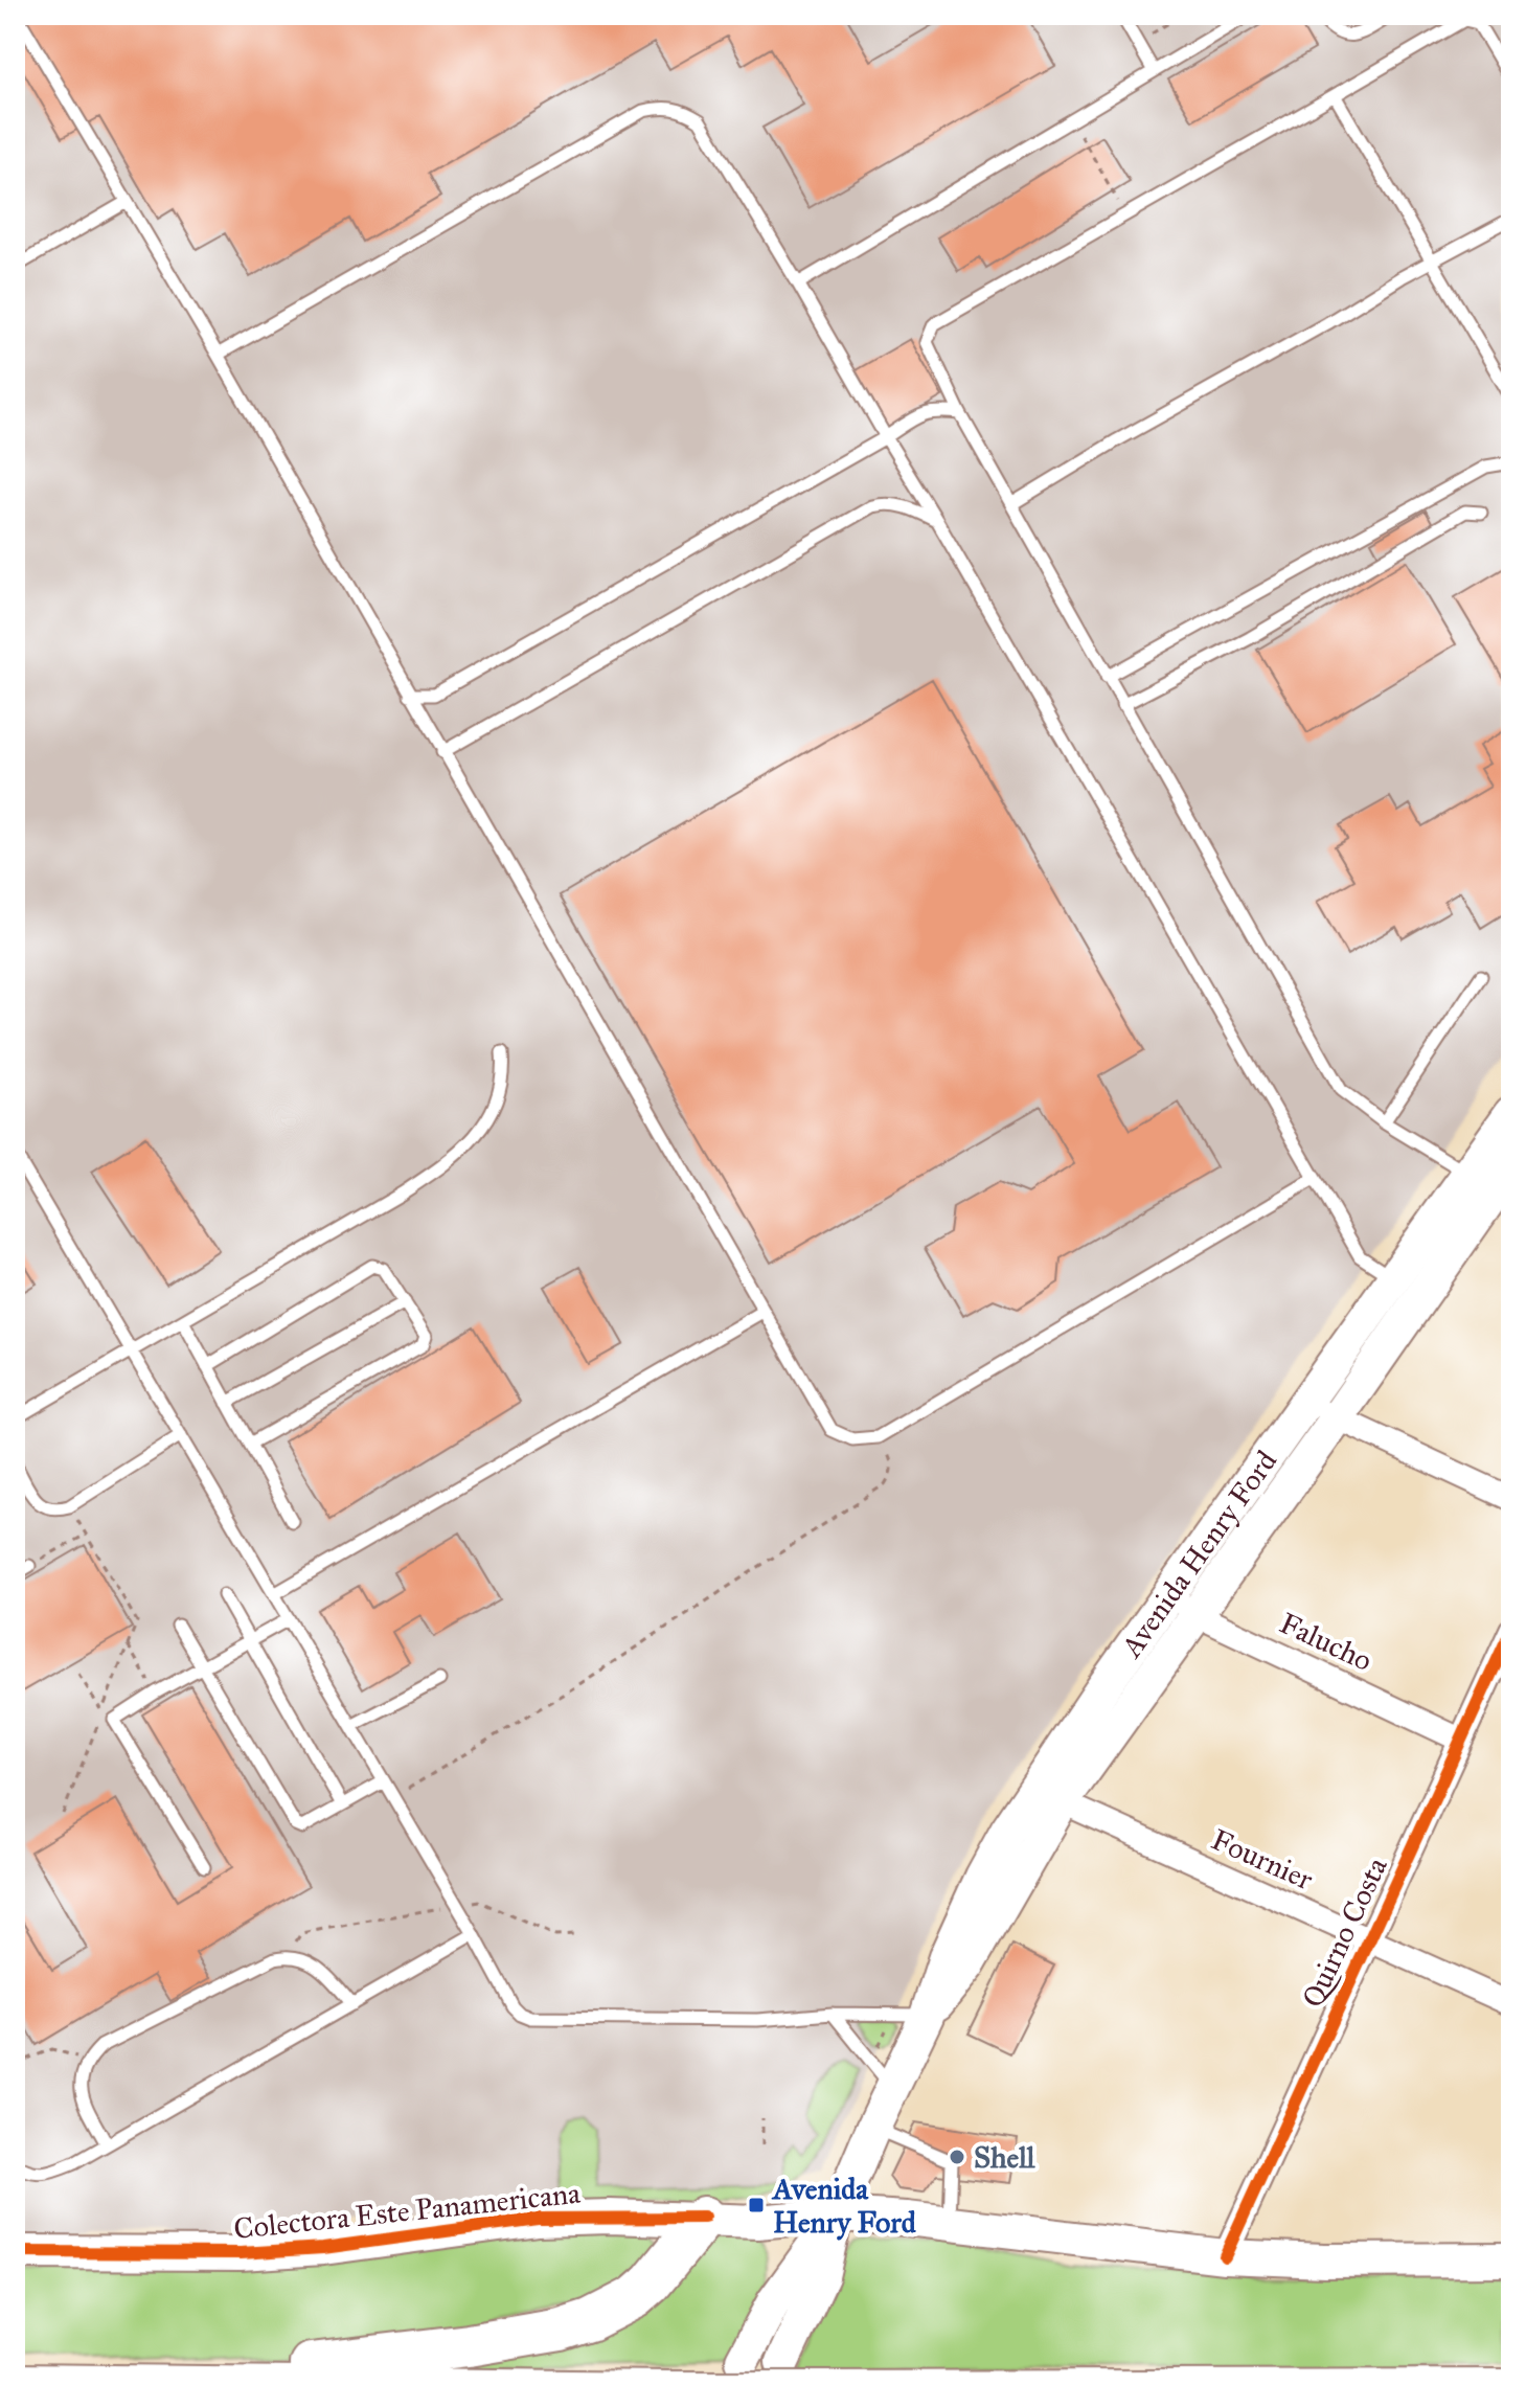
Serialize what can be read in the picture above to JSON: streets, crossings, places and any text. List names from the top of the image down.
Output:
{
  "streets": {
    "main road": ["Avenida Henry Ford", "Colectora Este Panamericana"],
    "street": ["Falucho", "Fournier", "Quirno Costa"]
  },
  "crossings": [
    ["Avenida Henry Ford", "Falucho"],
    ["Avenida Henry Ford", "Fournier"],
    ["Avenida Henry Ford", "Colectora Este Panamericana"],
    ["Falucho", "Quirno Costa"],
    ["Fournier", "Quirno Costa"],
    ["Quirno Costa", "Colectora Este Panamericana"]
  ],
  "places": {
    "other": ["Shell"],
    "transit": ["Avenida Henry Ford"]
  }
}
